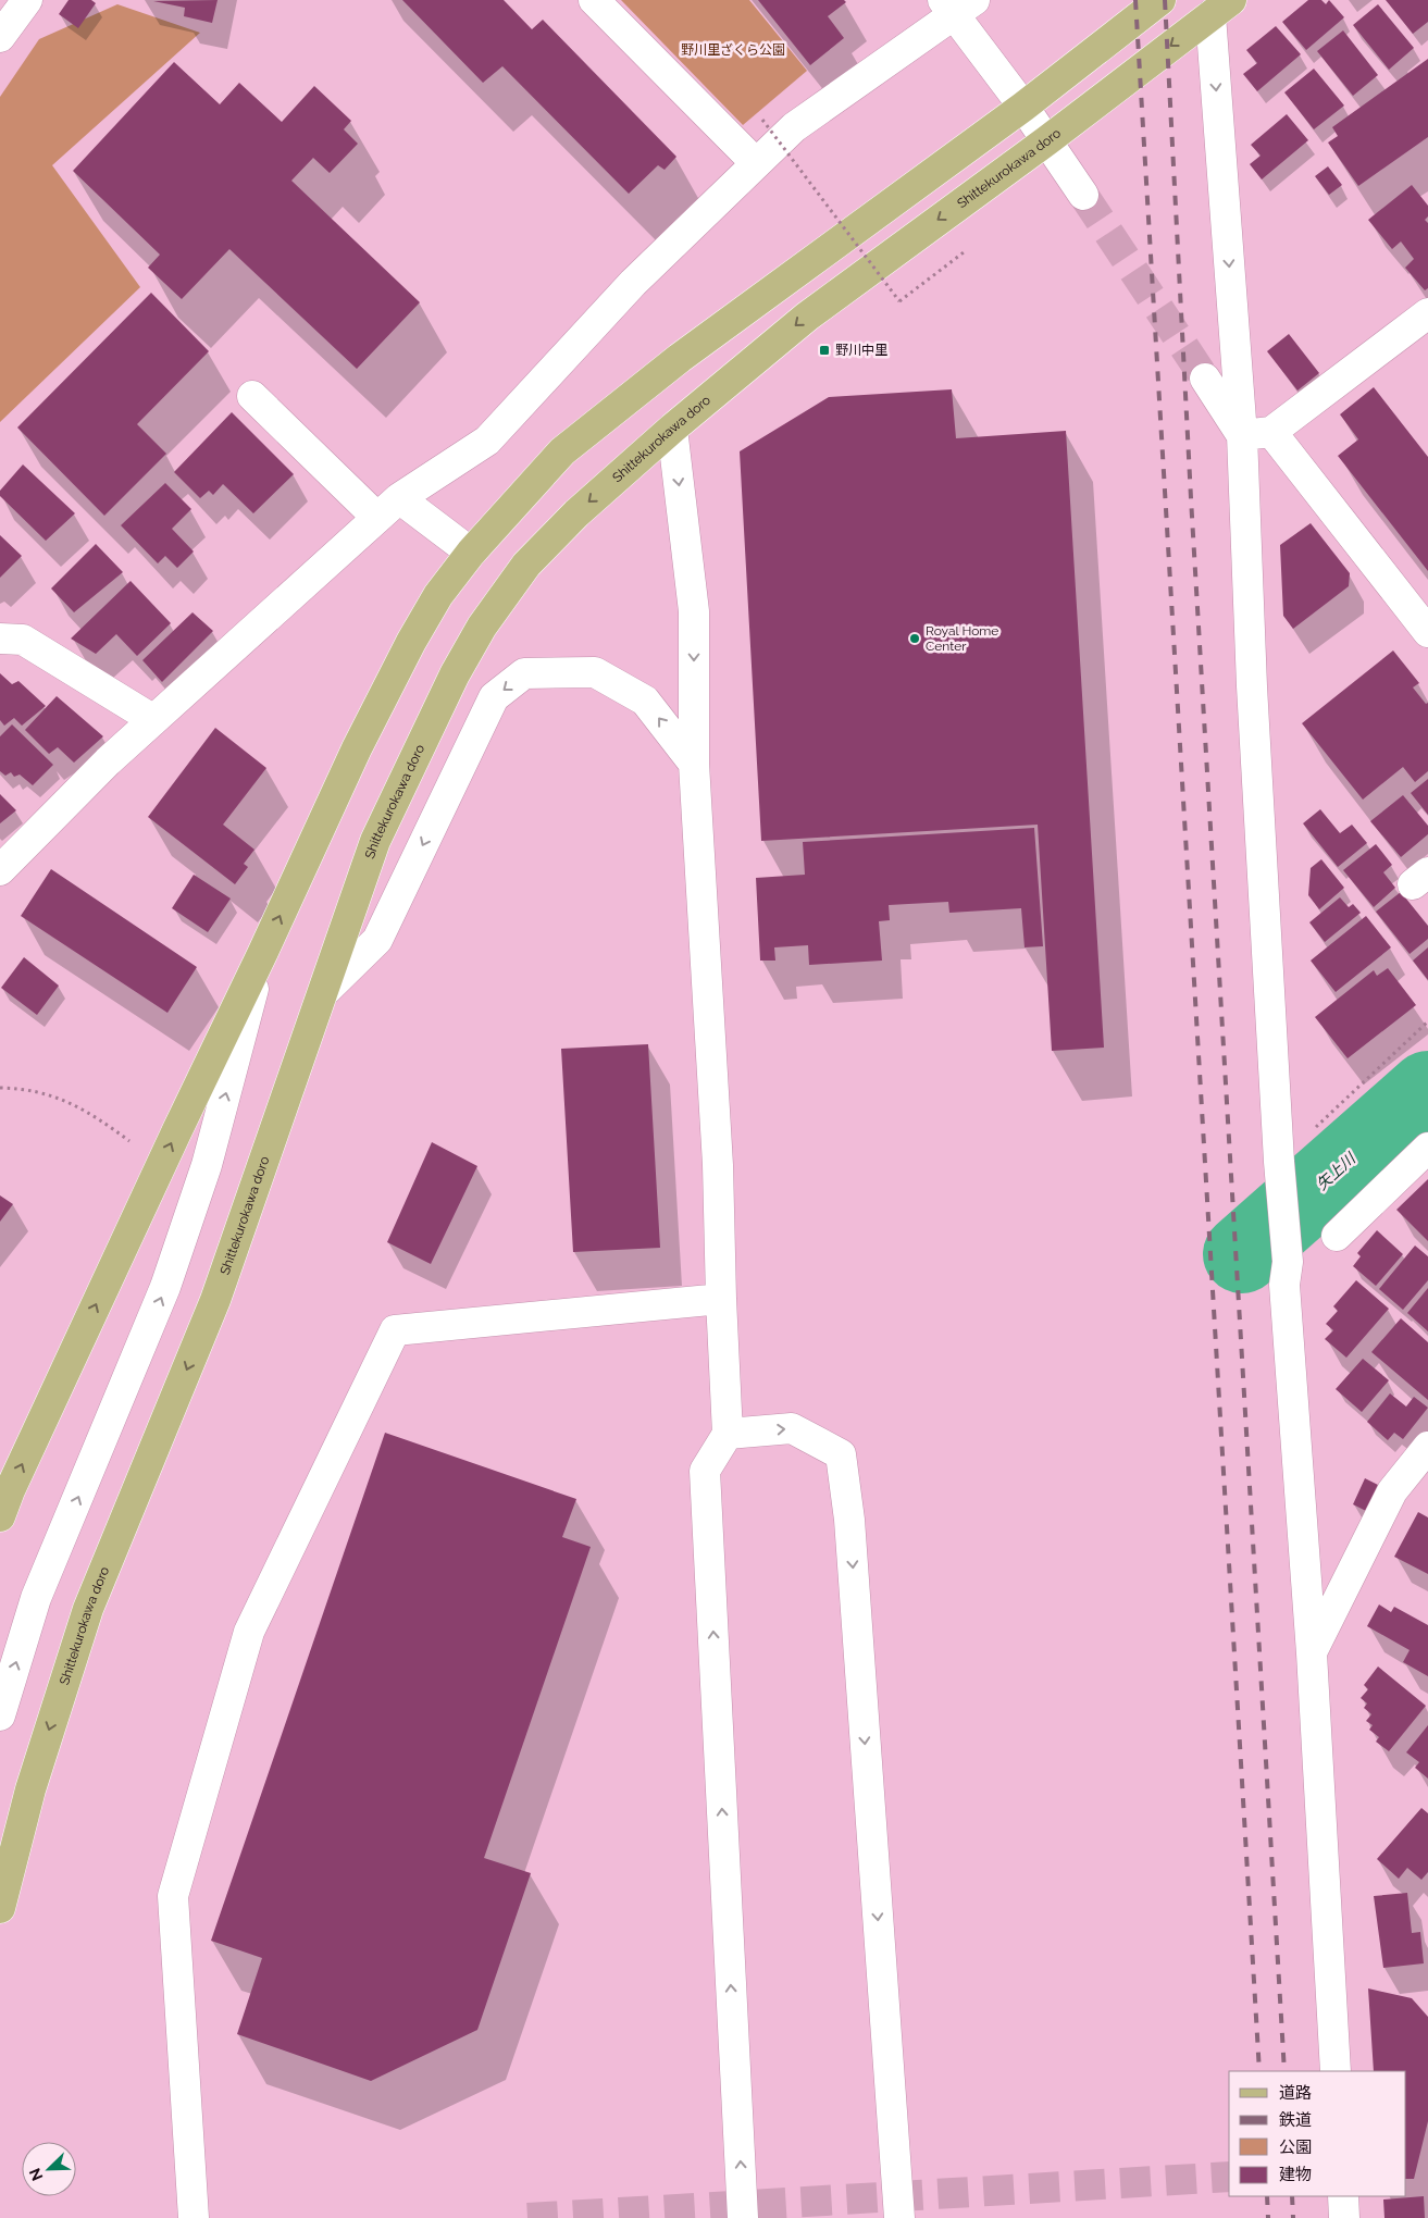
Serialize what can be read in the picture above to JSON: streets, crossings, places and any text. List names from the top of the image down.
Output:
{
  "streets": {
    "main road": ["Shittekurokawa doro"]
  },
  "water": ["矢上川"],
  "parks": ["野川里ざくら公園"],
  "places": {
    "transit": ["野川中里"],
    "other": ["Royal Home Center"]
  },
  "legend": [
    "道路",
    "鉄道",
    "公園",
    "建物"
  ],
  "north": "bottom left"
}
